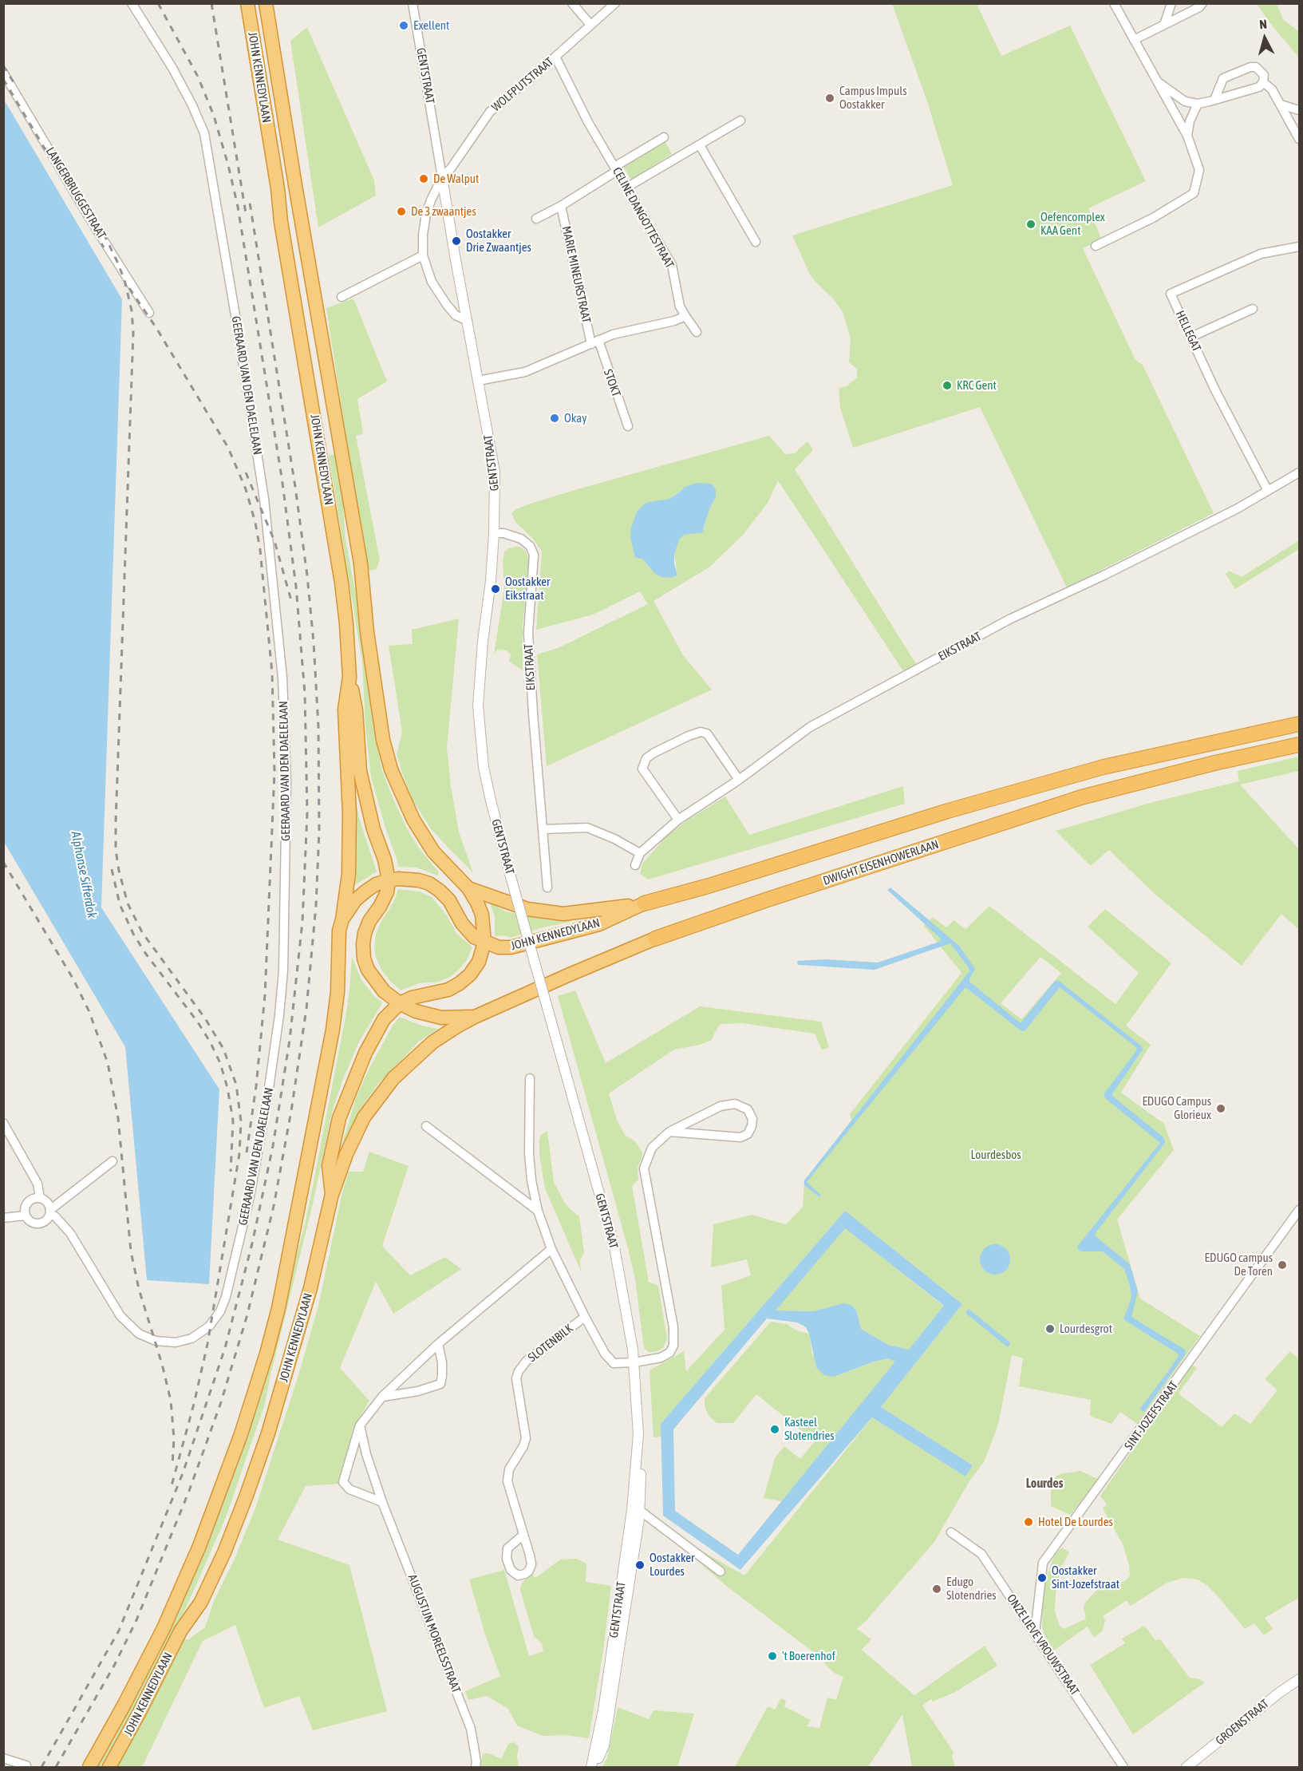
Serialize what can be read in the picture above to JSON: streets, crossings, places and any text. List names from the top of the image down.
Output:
{
  "streets": {
    "highway": ["JOHN KENNEDYLAAN", "DWIGHT EISENHOWERLAAN"],
    "street": [
      "GENTSTRAAT",
      "WOLFPUTSTRAAT",
      "LANGERBRUGGESTRAAT",
      "CELINE DANGOTTESTRAAT",
      "MARIE MINEURSTRAAT",
      "HELLEGAT",
      "STOKT",
      "GEERAARD VAN DEN DAELELAAN",
      "EIKSTRAAT",
      "SLOTENBILK",
      "SINT-JOZEFSTRAAT",
      "AUGUSTIJN MOREELSSTRAAT",
      "ONZE LIEVE VROUWSTRAAT",
      "GROENSTRAAT"
    ]
  },
  "crossings": [
    ["GENTSTRAAT", "WOLFPUTSTRAAT"],
    ["GENTSTRAAT", "EIKSTRAAT"],
    ["JOHN KENNEDYLAAN", "DWIGHT EISENHOWERLAAN"],
    ["WOLFPUTSTRAAT", "CELINE DANGOTTESTRAAT"],
    ["MARIE MINEURSTRAAT", "STOKT"],
    ["HELLEGAT", "EIKSTRAAT"],
    ["SINT-JOZEFSTRAAT", "ONZE LIEVE VROUWSTRAAT"]
  ],
  "districts": ["Lourdes"],
  "water": ["Alphonse Sifferdok"],
  "parks": ["Lourdesbos"],
  "places": [
    "Exellent",
    "Campus Impuls Oostakker",
    "De Walput",
    "De 3 zwaantjes",
    "Oefencomplex KAA Gent",
    "Oostakker Drie Zwaantjes",
    "KRC Gent",
    "Okay",
    "Oostakker Eikstraat",
    "EDUGO Campus Glorieux",
    "EDUGO campus De Toren",
    "Lourdesgrot",
    "Kasteel Slotendries",
    "Hotel De Lourdes",
    "Oostakker Lourdes",
    "Oostakker Sint-Jozefstraat",
    "Edugo Slotendries",
    "'t Boerenhof"
  ],
  "north": "top"
}
